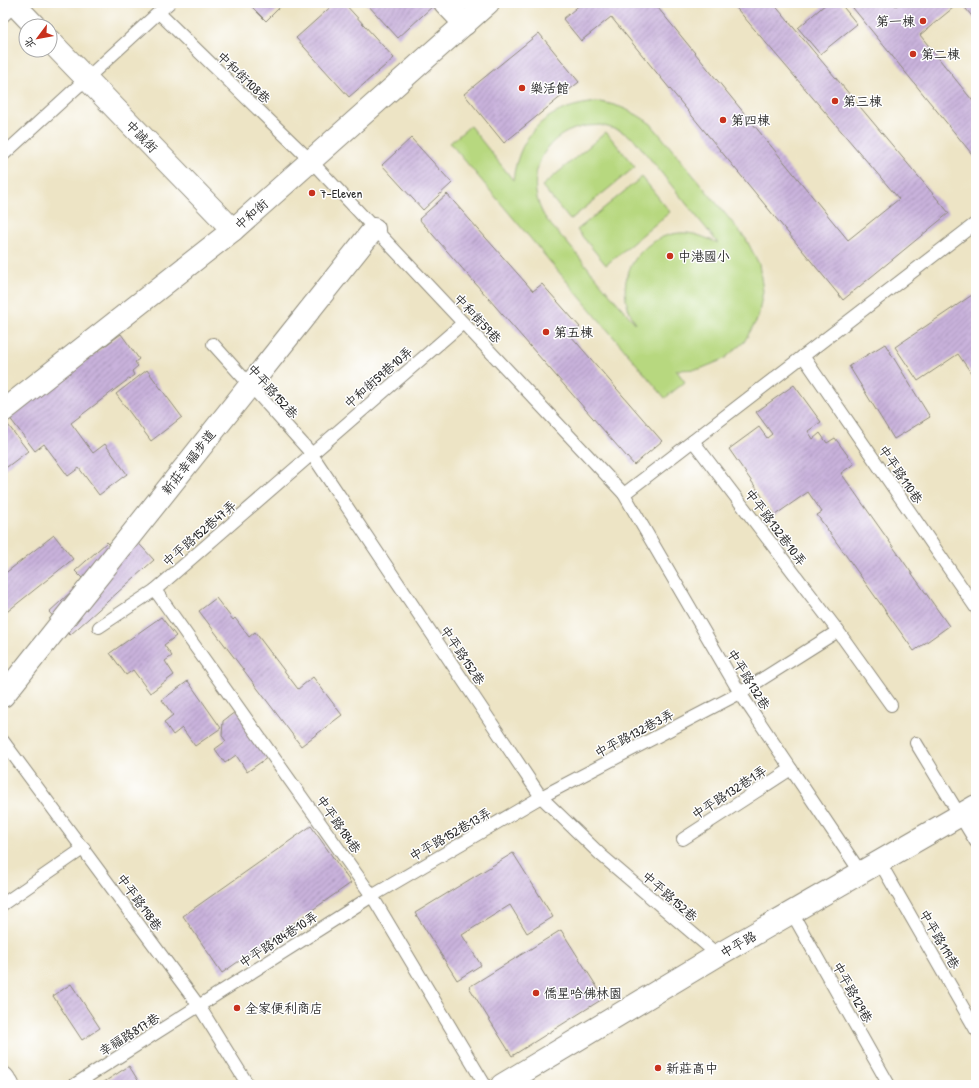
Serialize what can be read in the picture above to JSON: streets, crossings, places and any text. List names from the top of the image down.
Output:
{
  "streets": {
    "street": [
      "中誠街",
      "中和街",
      "新莊幸福步道",
      "中平路"
    ],
    "lane": [
      "中和街108巷",
      "中和街59巷",
      "中和街59巷10弄",
      "中平路152巷",
      "中平路110巷",
      "中平路132巷10弄",
      "中平路152巷47弄",
      "中平路132巷",
      "中平路132巷3弄",
      "中平路132巷1弄",
      "中平路184巷",
      "中平路152巷13弄",
      "中平路198巷",
      "中平路184巷10弄",
      "中平路119巷",
      "中平路129巷",
      "幸福路817巷"
    ]
  },
  "crossings": [
    ["中和街108巷", "中和街"],
    ["中和街108巷", "中和街59巷"],
    ["中誠街", "中和街"],
    ["中和街", "中和街59巷"],
    ["中和街59巷", "中和街59巷10弄"],
    ["中和街59巷", "新莊幸福步道"],
    ["中和街59巷", "中平路132巷"],
    ["中和街59巷10弄", "中平路152巷"],
    ["中和街59巷10弄", "中平路152巷47弄"],
    ["中平路152巷", "新莊幸福步道"],
    ["中平路152巷", "中平路152巷47弄"],
    ["中平路152巷", "中平路132巷3弄"],
    ["中平路152巷", "中平路152巷13弄"],
    ["中平路152巷", "中平路"],
    ["中平路152巷47弄", "中平路184巷"],
    ["中平路132巷", "中平路132巷3弄"],
    ["中平路132巷", "中平路132巷1弄"],
    ["中平路132巷", "中平路"],
    ["中平路132巷3弄", "中平路152巷13弄"],
    ["中平路184巷", "中平路152巷13弄"],
    ["中平路184巷", "中平路184巷10弄"],
    ["中平路152巷13弄", "中平路184巷10弄"],
    ["中平路198巷", "中平路184巷10弄"],
    ["中平路198巷", "幸福路817巷"],
    ["中平路184巷10弄", "幸福路817巷"],
    ["中平路119巷", "中平路"],
    ["中平路", "中平路129巷"]
  ],
  "places": [
    "第一棟",
    "第二棟",
    "樂活館",
    "第三棟",
    "第四棟",
    "7-Eleven",
    "中港國小",
    "第五棟",
    "僑星哈佛林園",
    "全家便利商店",
    "新莊高中"
  ],
  "north": "bottom left"
}
